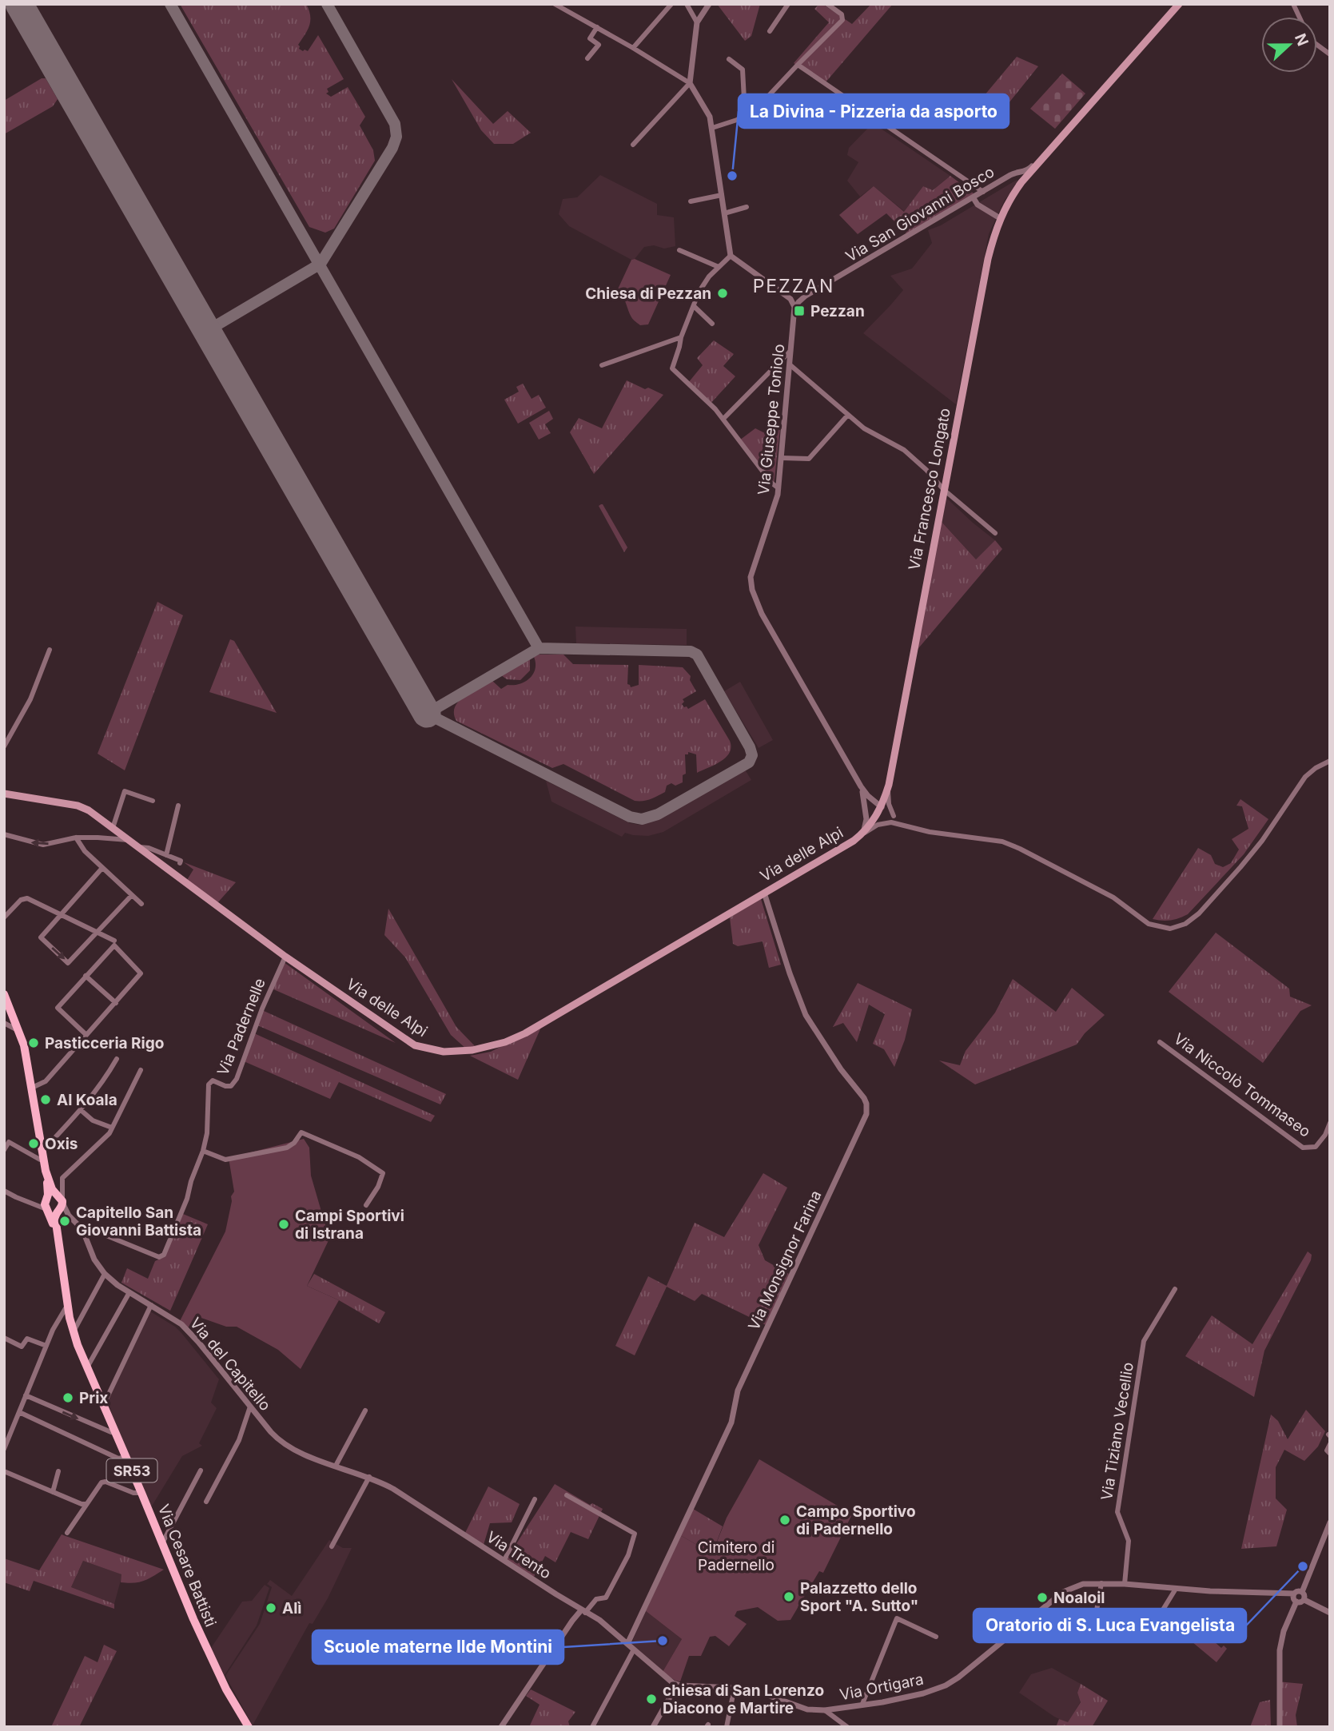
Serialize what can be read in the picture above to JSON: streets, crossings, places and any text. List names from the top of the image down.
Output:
{
  "streets": {
    "main road": [
      "Via Francesco Longato",
      "Via delle Alpi",
      "SR53",
      "Via Cesare Battisti"
    ],
    "street": [
      "Via San Giovanni Bosco",
      "Via Giuseppe Toniolo",
      "Via Padernelle",
      "Via Niccolò Tommaseo",
      "Via Monsignor Farina",
      "Via del Capitello",
      "Via Tiziano Vecellio",
      "Via Trento",
      "Via Ortigara"
    ]
  },
  "crossings": [
    ["Via San Giovanni Bosco", "Via Giuseppe Toniolo"],
    ["Via San Giovanni Bosco", "Via Francesco Longato"],
    ["Via Giuseppe Toniolo", "Via Francesco Longato"],
    ["Via Giuseppe Toniolo", "Via delle Alpi"],
    ["Via Francesco Longato", "Via delle Alpi"],
    ["Via delle Alpi", "Via Padernelle"],
    ["Via delle Alpi", "Via Monsignor Farina"],
    ["Via Padernelle", "Via del Capitello"],
    ["Via Monsignor Farina", "Via Trento"],
    ["Via del Capitello", "Via Trento"],
    ["Via del Capitello", "Via Cesare Battisti"],
    ["Via Tiziano Vecellio", "Via Ortigara"],
    ["Via Trento", "Via Ortigara"]
  ],
  "districts": ["PEZZAN"],
  "parks": ["Cimitero di Padernello"],
  "places": {
    "other": [
      "La Divina - Pizzeria da asporto",
      "Chiesa di Pezzan",
      "Pasticceria Rigo",
      "Al Koala",
      "Oxis",
      "Capitello San Giovanni Battista",
      "Campi Sportivi di Istrana",
      "Prix",
      "Campo Sportivo di Padernello",
      "Oratorio di S. Luca Evangelista",
      "Palazzetto dello Sport \"A. Sutto\"",
      "Noaloil",
      "Alì",
      "Scuole materne Ilde Montini",
      "chiesa di San Lorenzo Diacono e Martire"
    ],
    "transit": ["Pezzan"]
  },
  "north": "right"
}
